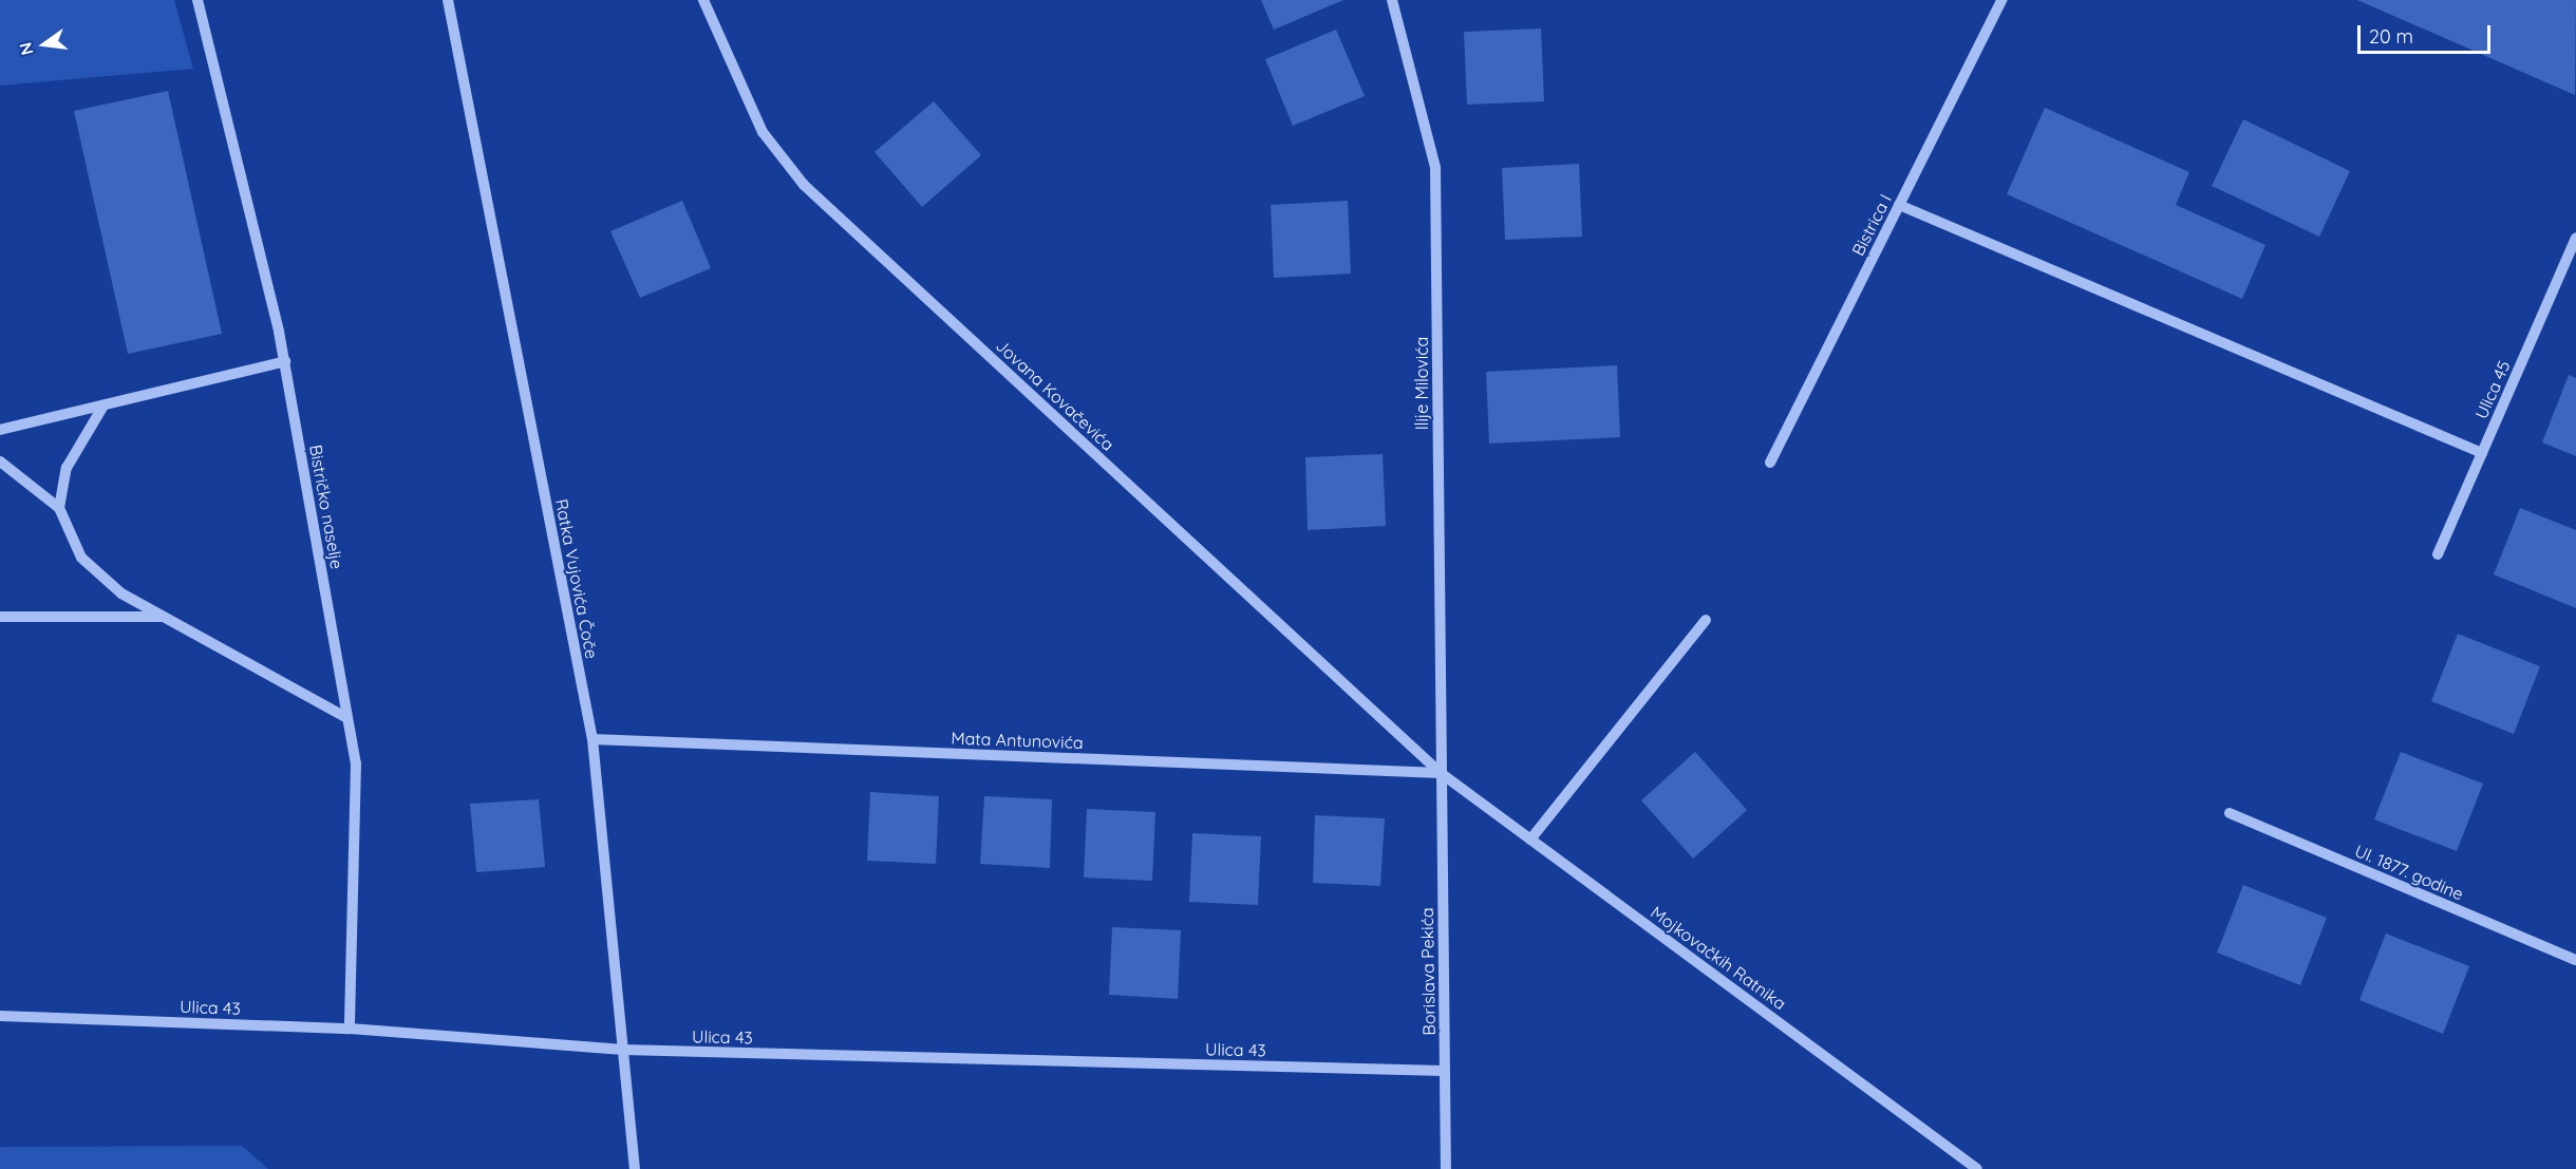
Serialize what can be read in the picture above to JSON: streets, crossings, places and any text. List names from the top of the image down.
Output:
{
  "streets": {
    "street": [
      "Bistrica I",
      "Ilije Milovića",
      "Ulica 45",
      "Jovana Kovačevića",
      "Bistričko naselje",
      "Ratka Vujovića Čoče",
      "Mata Antunovića",
      "Ul. 1877. godine",
      "Mojkovačkih Ratnika",
      "Borislava Pekića",
      "Ulica 43"
    ]
  },
  "crossings": [
    ["Ilije Milovića", "Jovana Kovačevića"],
    ["Ilije Milovića", "Mata Antunovića"],
    ["Ilije Milovića", "Mojkovačkih Ratnika"],
    ["Ilije Milovića", "Borislava Pekića"],
    ["Jovana Kovačevića", "Mata Antunovića"],
    ["Jovana Kovačevića", "Mojkovačkih Ratnika"],
    ["Jovana Kovačevića", "Borislava Pekića"],
    ["Bistričko naselje", "Ulica 43"],
    ["Ratka Vujovića Čoče", "Mata Antunovića"],
    ["Ratka Vujovića Čoče", "Ulica 43"],
    ["Mata Antunovića", "Mojkovačkih Ratnika"],
    ["Mata Antunovića", "Borislava Pekića"],
    ["Mojkovačkih Ratnika", "Borislava Pekića"],
    ["Borislava Pekića", "Ulica 43"]
  ],
  "scale_bar": "20 m",
  "north": "left"
}
